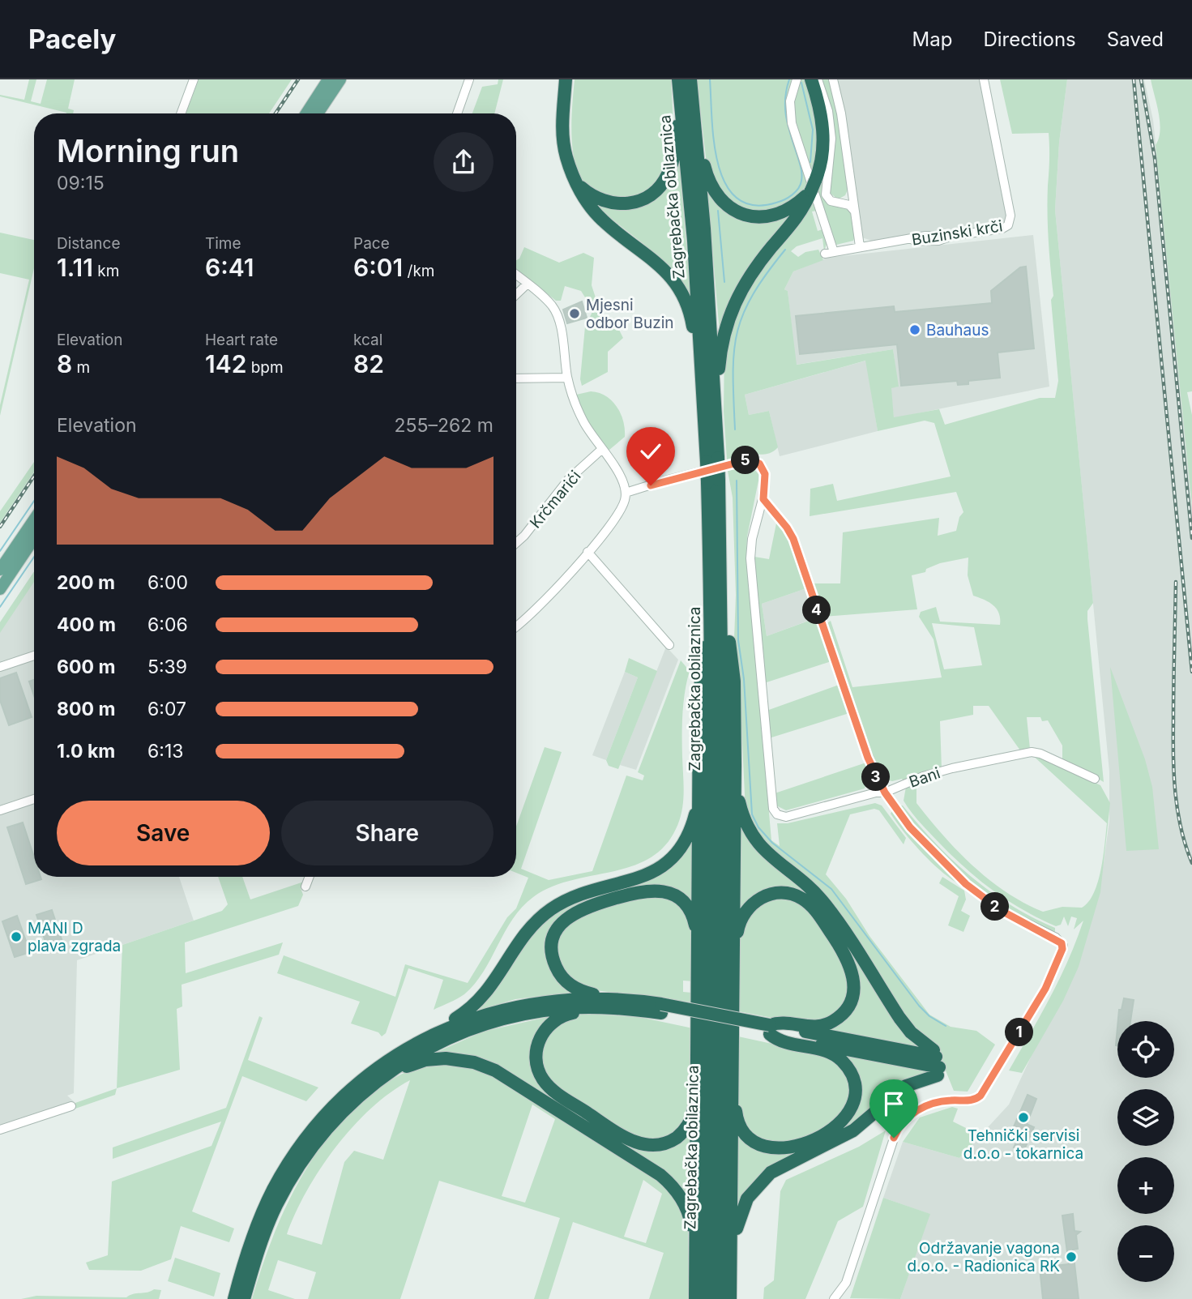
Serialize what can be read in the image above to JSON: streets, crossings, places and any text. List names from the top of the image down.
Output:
{
  "streets": {
    "highway": ["Zagrebačka obilaznica"],
    "street": ["Buzinski krči", "Krčmarići", "Bani"]
  },
  "places": [
    "Mjesni odbor Buzin",
    "Bauhaus",
    "MANI D plava zgrada",
    "Tehnički servisi d.o.o - tokarnica",
    "Održavanje vagona d.o.o. - Radionica RK"
  ],
  "page": {
    "header": "Pacely",
    "nav": ["Map", "Directions", "Saved"],
    "heading": ["Morning run", "09:15"],
    "stats": [
      ["Distance", "1.11 km"],
      ["Time", "6:41"],
      ["Pace", "6:01 /km"],
      ["Elevation", "8 m"],
      ["Heart rate", "142 bpm"],
      ["kcal", "82"]
    ],
    "chart": ["Elevation", "255–262 m"],
    "pins": [
      "5",
      "4",
      "3",
      "2",
      "1"
    ],
    "list": [
      {
        "name": "200 m",
        "note": "6:00"
      },
      {
        "name": "400 m",
        "note": "6:06"
      },
      {
        "name": "600 m",
        "note": "5:39"
      },
      {
        "name": "800 m",
        "note": "6:07"
      },
      {
        "name": "1.0 km",
        "note": "6:13"
      }
    ],
    "buttons": ["Save", "Share"],
    "map_buttons": ["+", "−"]
  }
}
